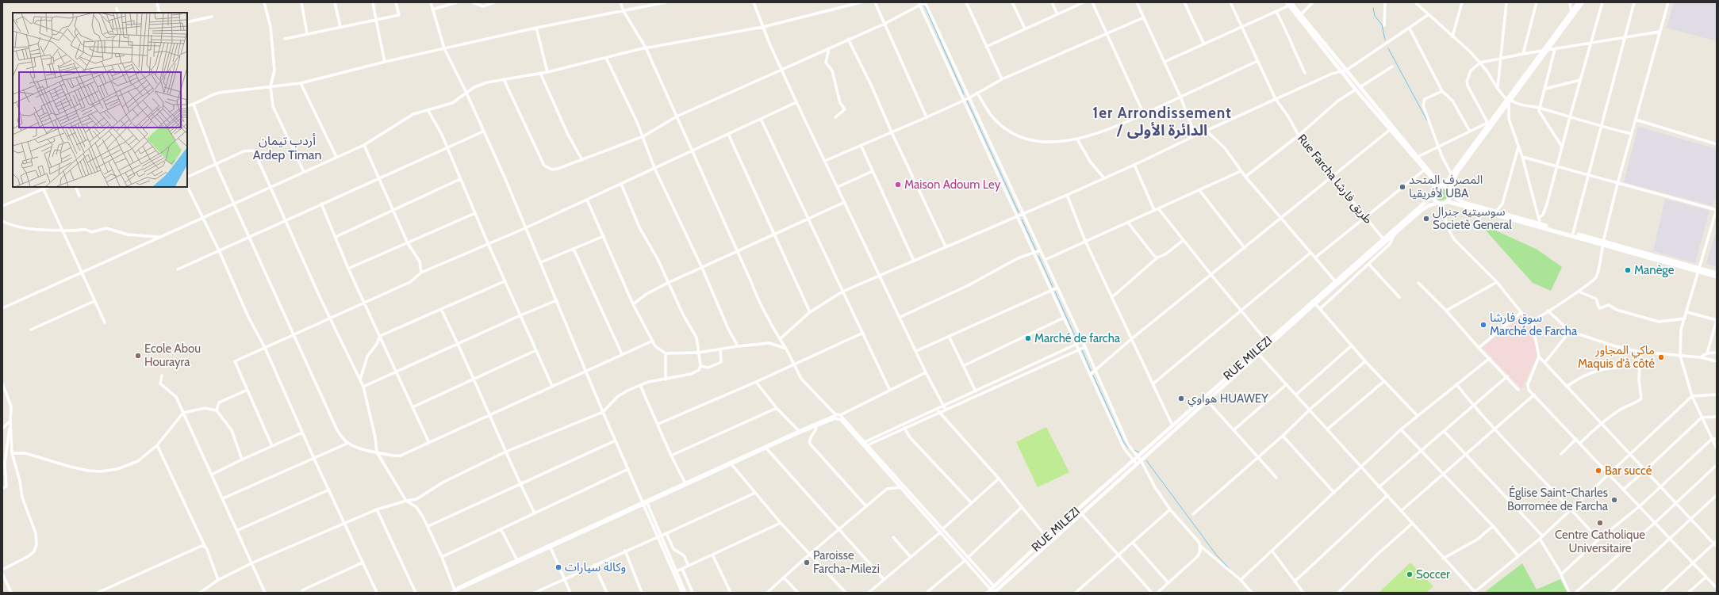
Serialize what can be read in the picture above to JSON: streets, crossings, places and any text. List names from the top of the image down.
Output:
{
  "streets": {
    "street": ["Rue Farcha طريق فارشا", "RUE MILEZI"]
  },
  "crossings": [
    ["Rue Farcha طريق فارشا", "RUE MILEZI"]
  ],
  "districts": ["1er Arrondissement / الدائرة الأولى", "أردب تيمان Ardep Timan"],
  "places": [
    "Maison Adoum Ley",
    "المصرف المتحد لأفريقيا UBA",
    "سوسيتيه جنرال Societè General",
    "Manège",
    "سوق فارشا Marché de Farcha",
    "Marché de farcha",
    "Ecole Abou Hourayra",
    "ماكي المجاور Maquis d'à côté",
    "هواوي HUAWEY",
    "Bar succé",
    "Église Saint-Charles Borromée de Farcha",
    "Centre Catholique Universitaire",
    "Paroisse Farcha-Milezi",
    "وكالة سيارات",
    "Soccer"
  ]
}
